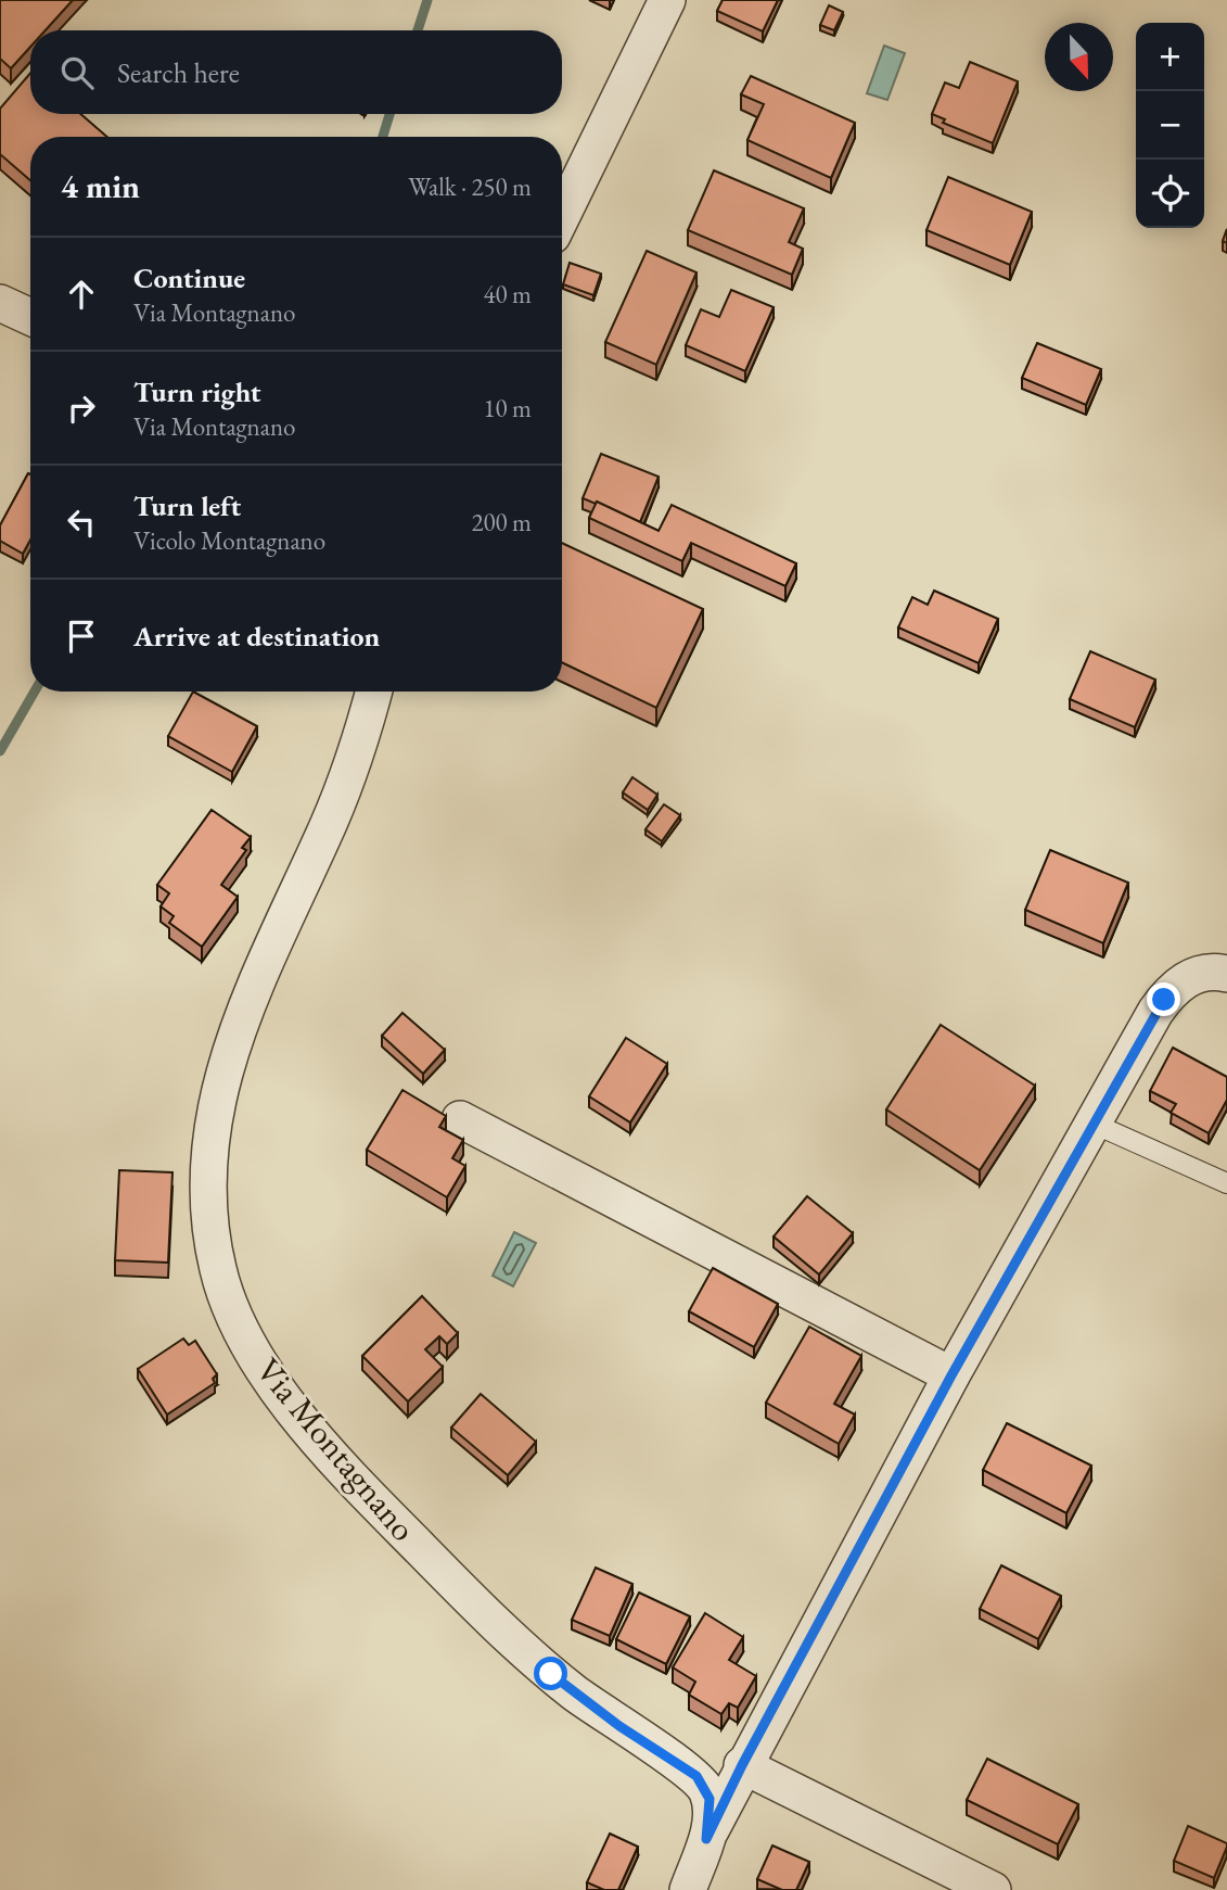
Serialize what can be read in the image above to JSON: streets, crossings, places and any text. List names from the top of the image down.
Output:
{
  "streets": {
    "street": ["Via Montagnano"]
  },
  "north": "bottom",
  "page": {
    "map_buttons": ["+", "−"],
    "search": "Search here",
    "heading": ["4 min", "Walk · 250 m"],
    "list": [
      ["Continue", "Via Montagnano", "40 m"],
      ["Turn right", "Via Montagnano", "10 m"],
      ["Turn left", "Vicolo Montagnano", "200 m"],
      "Arrive at destination"
    ]
  }
}
